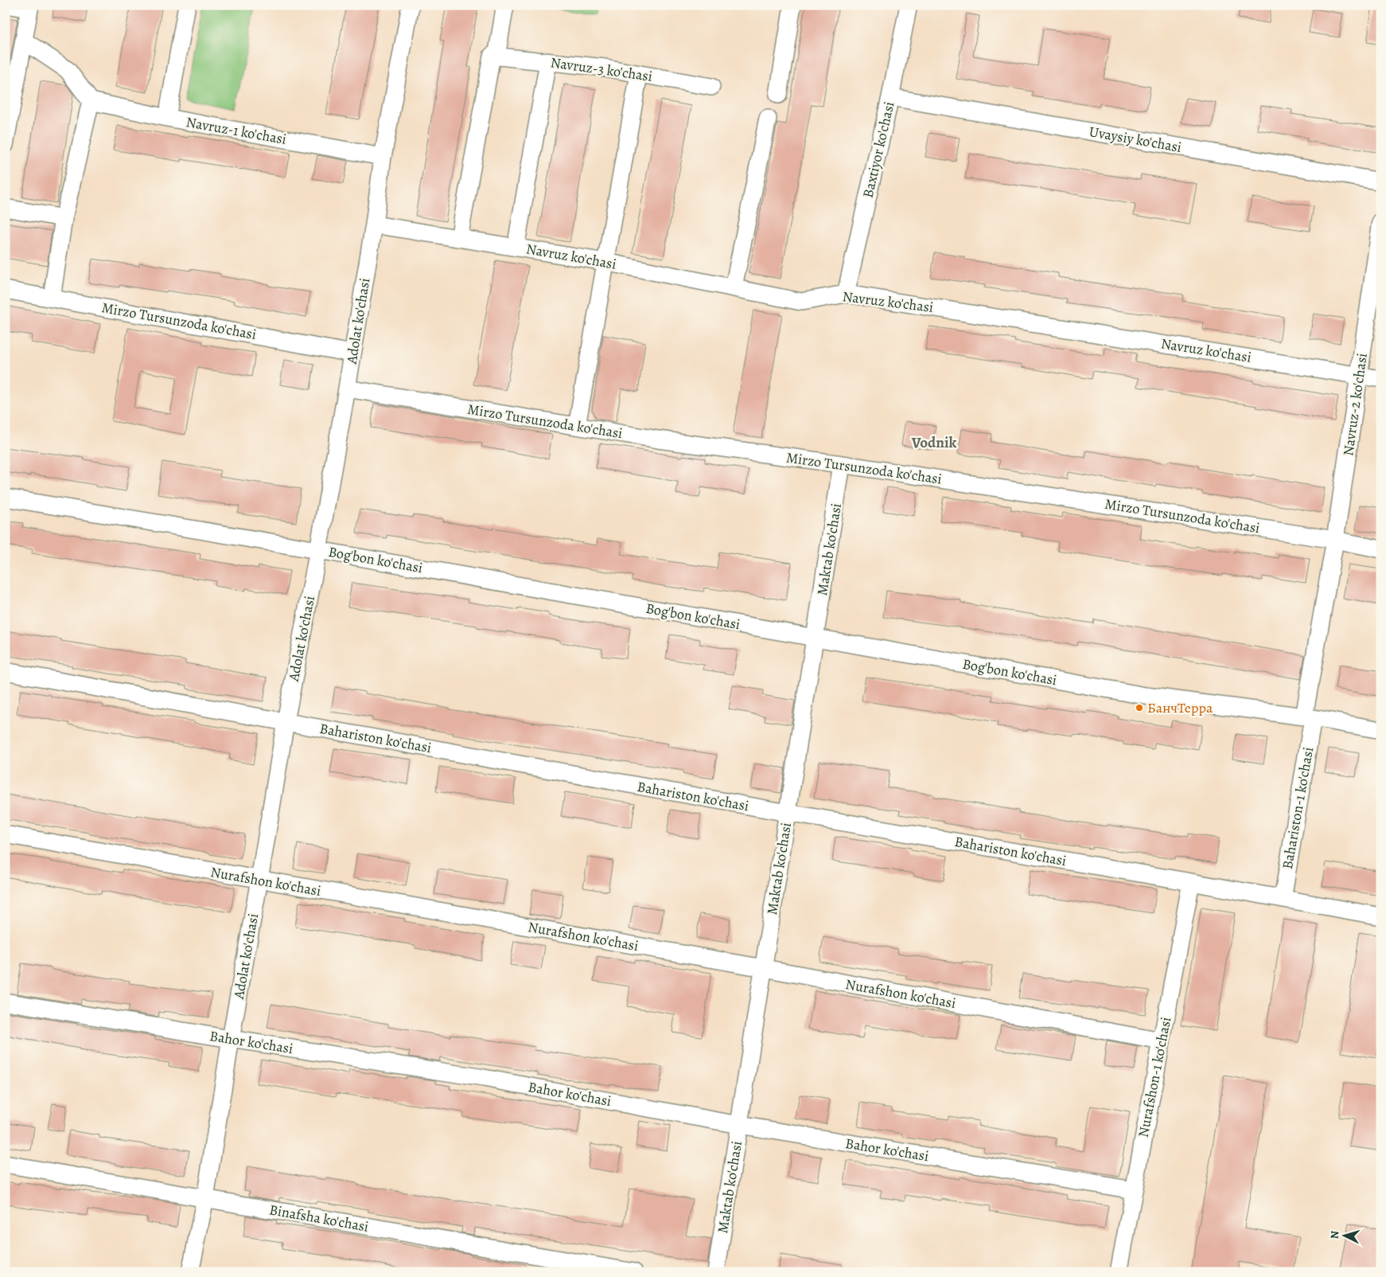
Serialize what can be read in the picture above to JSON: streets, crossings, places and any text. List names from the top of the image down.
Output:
{
  "streets": {
    "street": [
      "Navruz-3 ko'chasi",
      "Navruz-1 ko'chasi",
      "Uvaysiy ko'chasi",
      "Baxtiyor ko'chasi",
      "Navruz ko'chasi",
      "Mirzo Tursunzoda ko'chasi",
      "Adolat ko'chasi",
      "Navruz-2 ko'chasi",
      "Maktab ko'chasi",
      "Bog'bon ko'chasi",
      "Bahariston ko'chasi",
      "Bahariston-1 ko'chasi",
      "Nurafshon ko'chasi",
      "Bahor ko'chasi",
      "Nurafshon-1 ko'chasi",
      "Binafsha ko'chasi"
    ]
  },
  "crossings": [
    ["Navruz-1 ko'chasi", "Adolat ko'chasi"],
    ["Uvaysiy ko'chasi", "Baxtiyor ko'chasi"],
    ["Baxtiyor ko'chasi", "Navruz ko'chasi"],
    ["Navruz ko'chasi", "Adolat ko'chasi"],
    ["Navruz ko'chasi", "Navruz-2 ko'chasi"],
    ["Mirzo Tursunzoda ko'chasi", "Adolat ko'chasi"],
    ["Mirzo Tursunzoda ko'chasi", "Navruz-2 ko'chasi"],
    ["Mirzo Tursunzoda ko'chasi", "Maktab ko'chasi"],
    ["Mirzo Tursunzoda ko'chasi", "Bahariston-1 ko'chasi"],
    ["Adolat ko'chasi", "Bog'bon ko'chasi"],
    ["Adolat ko'chasi", "Bahariston ko'chasi"],
    ["Adolat ko'chasi", "Nurafshon ko'chasi"],
    ["Adolat ko'chasi", "Bahor ko'chasi"],
    ["Adolat ko'chasi", "Binafsha ko'chasi"],
    ["Navruz-2 ko'chasi", "Bahariston-1 ko'chasi"],
    ["Maktab ko'chasi", "Bog'bon ko'chasi"],
    ["Maktab ko'chasi", "Bahariston ko'chasi"],
    ["Maktab ko'chasi", "Nurafshon ko'chasi"],
    ["Maktab ko'chasi", "Bahor ko'chasi"],
    ["Bog'bon ko'chasi", "Bahariston-1 ko'chasi"],
    ["Bahariston ko'chasi", "Bahariston-1 ko'chasi"],
    ["Bahariston ko'chasi", "Nurafshon-1 ko'chasi"],
    ["Nurafshon ko'chasi", "Nurafshon-1 ko'chasi"],
    ["Bahor ko'chasi", "Nurafshon-1 ko'chasi"]
  ],
  "districts": ["Vodnik"],
  "places": ["БанчТерра"],
  "north": "left"
}
